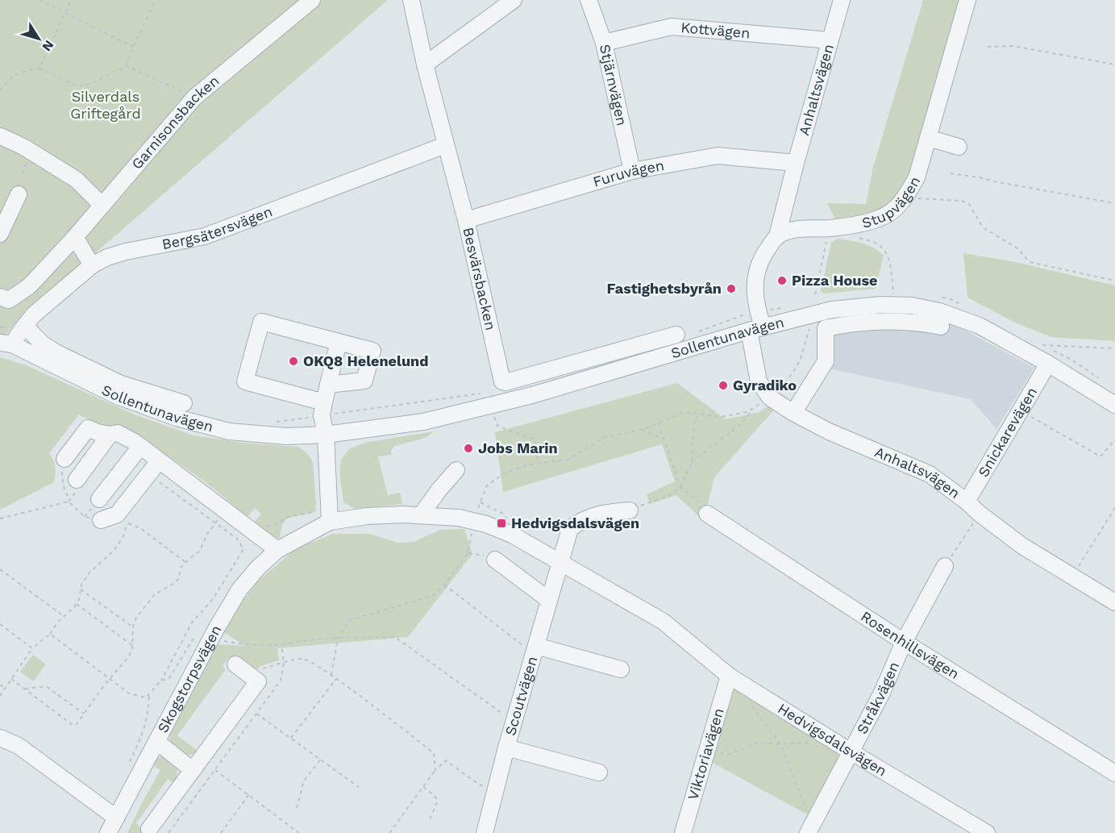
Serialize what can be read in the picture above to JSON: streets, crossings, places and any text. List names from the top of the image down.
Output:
{
  "streets": {
    "street": [
      "Kottvägen",
      "Stjärnvägen",
      "Anhaltsvägen",
      "Garnisonsbacken",
      "Furuvägen",
      "Stupvägen",
      "Bergsätersvägen",
      "Besvärsbacken",
      "Sollentunavägen",
      "Snickarevägen",
      "Rosenhillsvägen",
      "Skogstorpsvägen",
      "Scoutvägen",
      "Stråkvägen",
      "Hedvigsdalsvägen",
      "Viktoriavägen"
    ]
  },
  "crossings": [
    ["Kottvägen", "Stjärnvägen"],
    ["Kottvägen", "Anhaltsvägen"],
    ["Stjärnvägen", "Furuvägen"],
    ["Anhaltsvägen", "Furuvägen"],
    ["Anhaltsvägen", "Stupvägen"],
    ["Anhaltsvägen", "Sollentunavägen"],
    ["Anhaltsvägen", "Snickarevägen"],
    ["Furuvägen", "Besvärsbacken"],
    ["Bergsätersvägen", "Besvärsbacken"],
    ["Bergsätersvägen", "Sollentunavägen"],
    ["Sollentunavägen", "Snickarevägen"],
    ["Rosenhillsvägen", "Stråkvägen"],
    ["Skogstorpsvägen", "Hedvigsdalsvägen"],
    ["Scoutvägen", "Hedvigsdalsvägen"],
    ["Stråkvägen", "Hedvigsdalsvägen"],
    ["Hedvigsdalsvägen", "Viktoriavägen"]
  ],
  "parks": ["Silverdals Griftegård"],
  "places": {
    "other": [
      "Pizza House",
      "Fastighetsbyrån",
      "OKQ8 Helenelund",
      "Gyradiko",
      "Jobs Marin"
    ],
    "transit": ["Hedvigsdalsvägen"]
  },
  "north": "bottom right"
}
